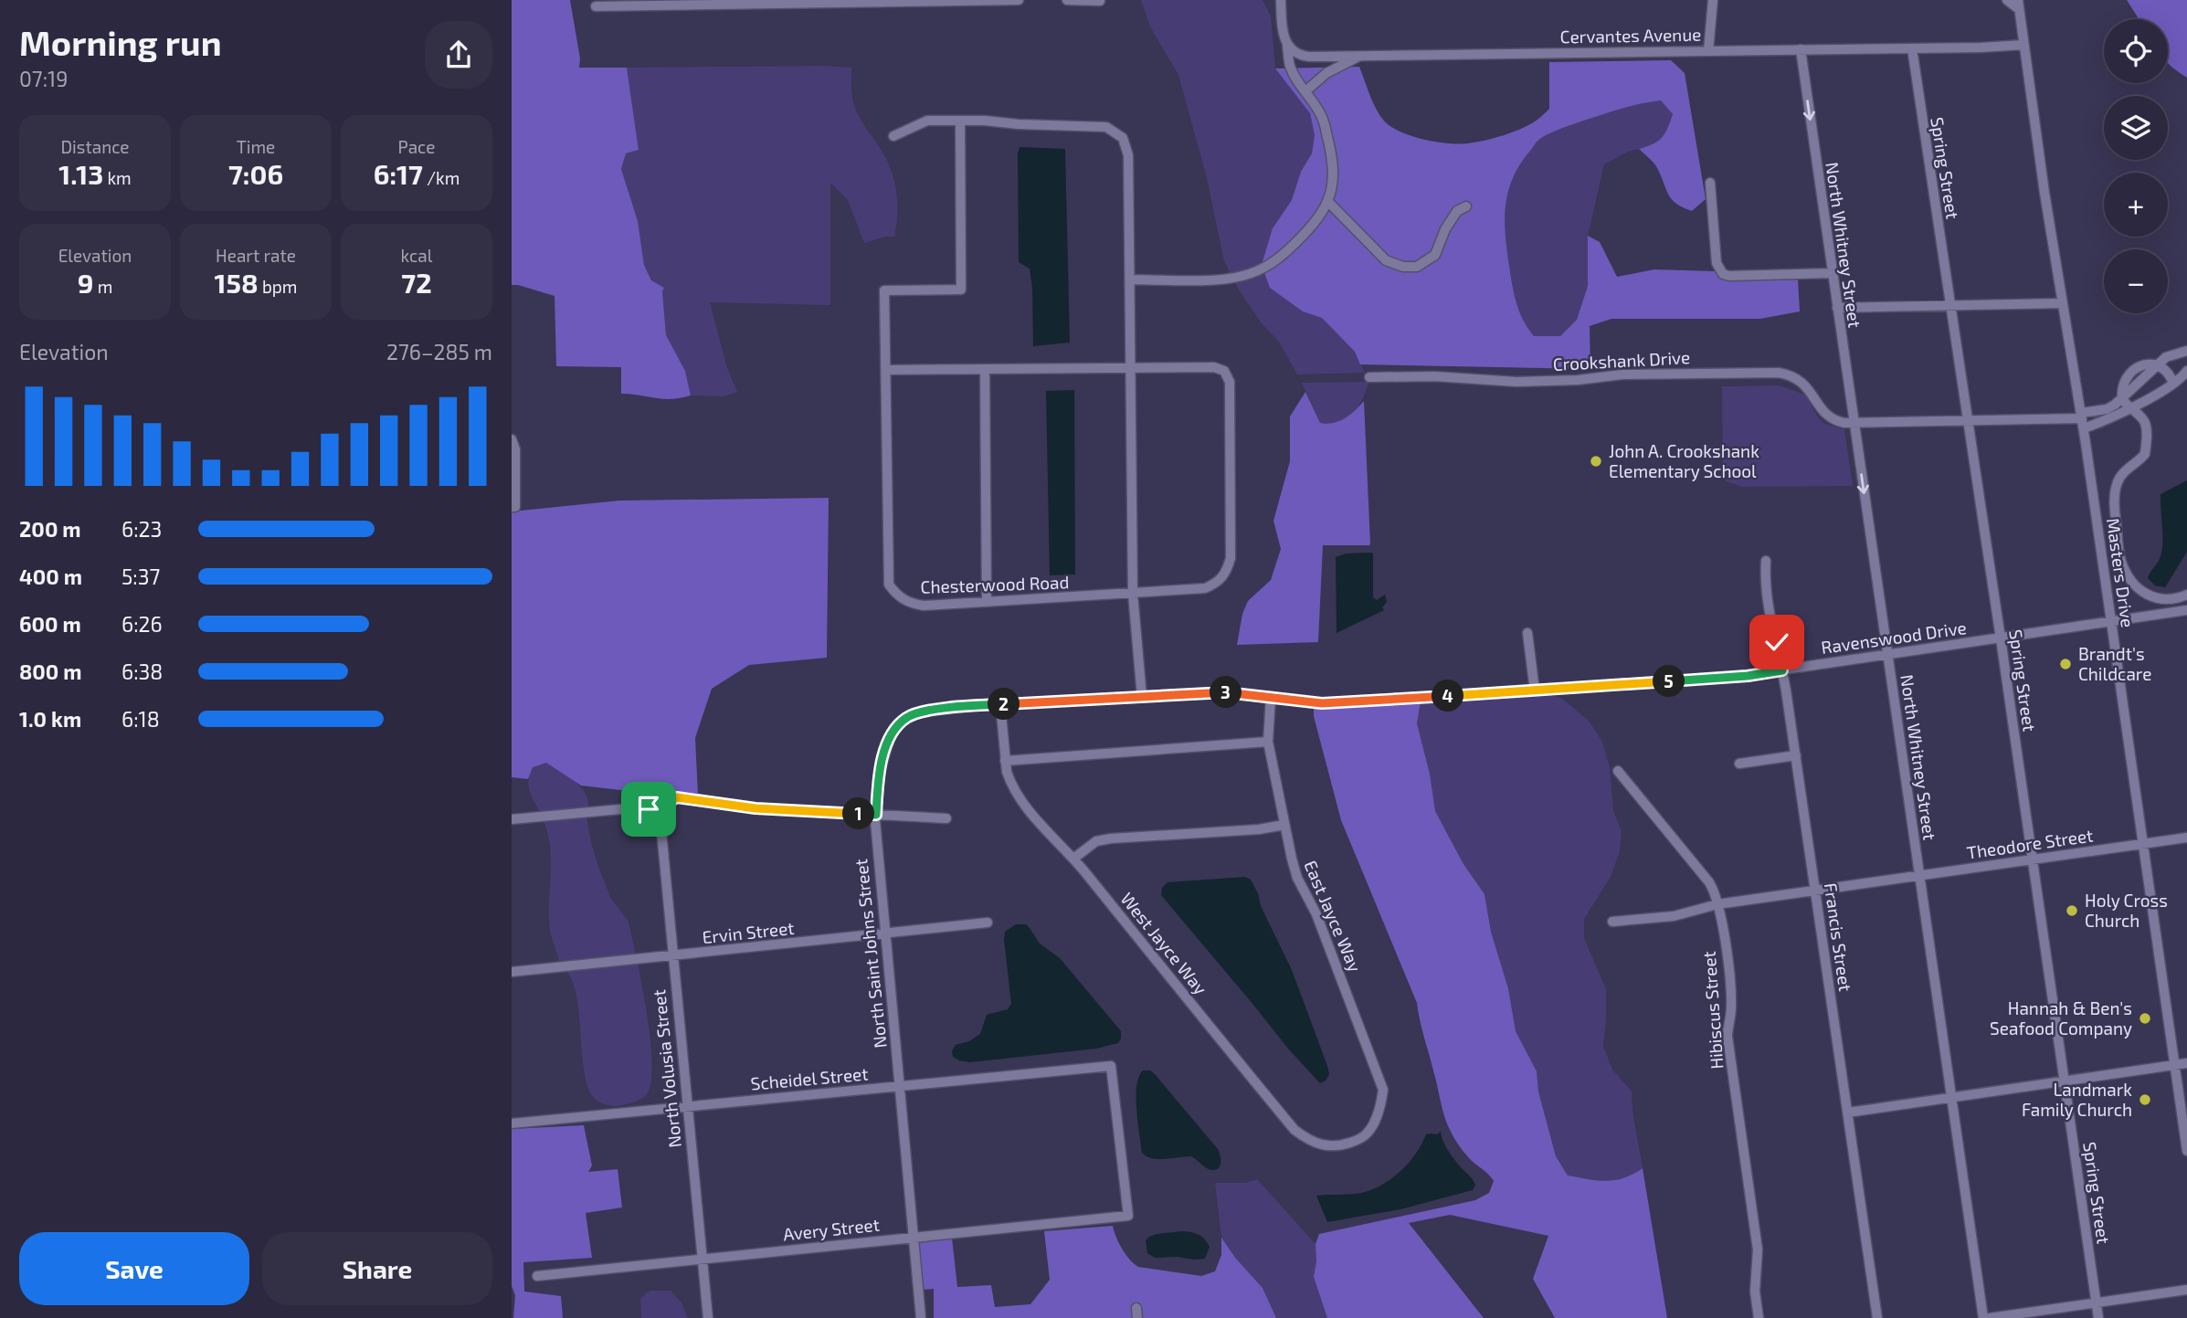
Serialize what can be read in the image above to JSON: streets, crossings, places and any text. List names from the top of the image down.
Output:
{
  "streets": {
    "street": [
      "Cervantes Avenue",
      "Spring Street",
      "North Whitney Street",
      "Crookshank Drive",
      "Masters Drive",
      "Chesterwood Road",
      "Ravenswood Drive",
      "Theodore Street",
      "East Jayce Way",
      "Ervin Street",
      "Francis Street",
      "West Jayce Way",
      "North Saint Johns Street",
      "Hibiscus Street",
      "North Volusia Street",
      "Scheidel Street",
      "Avery Street"
    ]
  },
  "crossings": [
    ["Cervantes Avenue", "Spring Street"],
    ["Cervantes Avenue", "North Whitney Street"],
    ["Cervantes Avenue", "Masters Drive"],
    ["Spring Street", "Ravenswood Drive"],
    ["Spring Street", "Theodore Street"],
    ["North Whitney Street", "Crookshank Drive"],
    ["North Whitney Street", "Ravenswood Drive"],
    ["North Whitney Street", "Theodore Street"],
    ["Masters Drive", "Ravenswood Drive"],
    ["Masters Drive", "Theodore Street"],
    ["Ravenswood Drive", "East Jayce Way"],
    ["Ravenswood Drive", "Francis Street"],
    ["Ravenswood Drive", "West Jayce Way"],
    ["Ravenswood Drive", "North Saint Johns Street"],
    ["Theodore Street", "Francis Street"],
    ["Theodore Street", "Hibiscus Street"],
    ["East Jayce Way", "West Jayce Way"],
    ["Ervin Street", "North Saint Johns Street"],
    ["Ervin Street", "North Volusia Street"],
    ["North Saint Johns Street", "Scheidel Street"],
    ["North Saint Johns Street", "Avery Street"],
    ["North Volusia Street", "Scheidel Street"],
    ["North Volusia Street", "Avery Street"],
    ["Scheidel Street", "Avery Street"]
  ],
  "one_way": ["North Whitney Street"],
  "places": [
    "John A. Crookshank Elementary School",
    "Brandt's Childcare",
    "Holy Cross Church",
    "Hannah & Ben's Seafood Company",
    "Landmark Family Church"
  ],
  "page": {
    "heading": ["Morning run", "07:19"],
    "map_buttons": ["+", "−"],
    "stats": [
      ["Distance", "1.13 km"],
      ["Time", "7:06"],
      ["Pace", "6:17 /km"],
      ["Elevation", "9 m"],
      ["Heart rate", "158 bpm"],
      ["kcal", "72"]
    ],
    "chart": ["Elevation", "276–285 m"],
    "list": [
      {
        "name": "200 m",
        "note": "6:23"
      },
      {
        "name": "400 m",
        "note": "5:37"
      },
      {
        "name": "600 m",
        "note": "6:26"
      },
      {
        "name": "800 m",
        "note": "6:38"
      },
      {
        "name": "1.0 km",
        "note": "6:18"
      }
    ],
    "pins": [
      "5",
      "3",
      "4",
      "2",
      "1"
    ],
    "buttons": ["Save", "Share"]
  }
}
